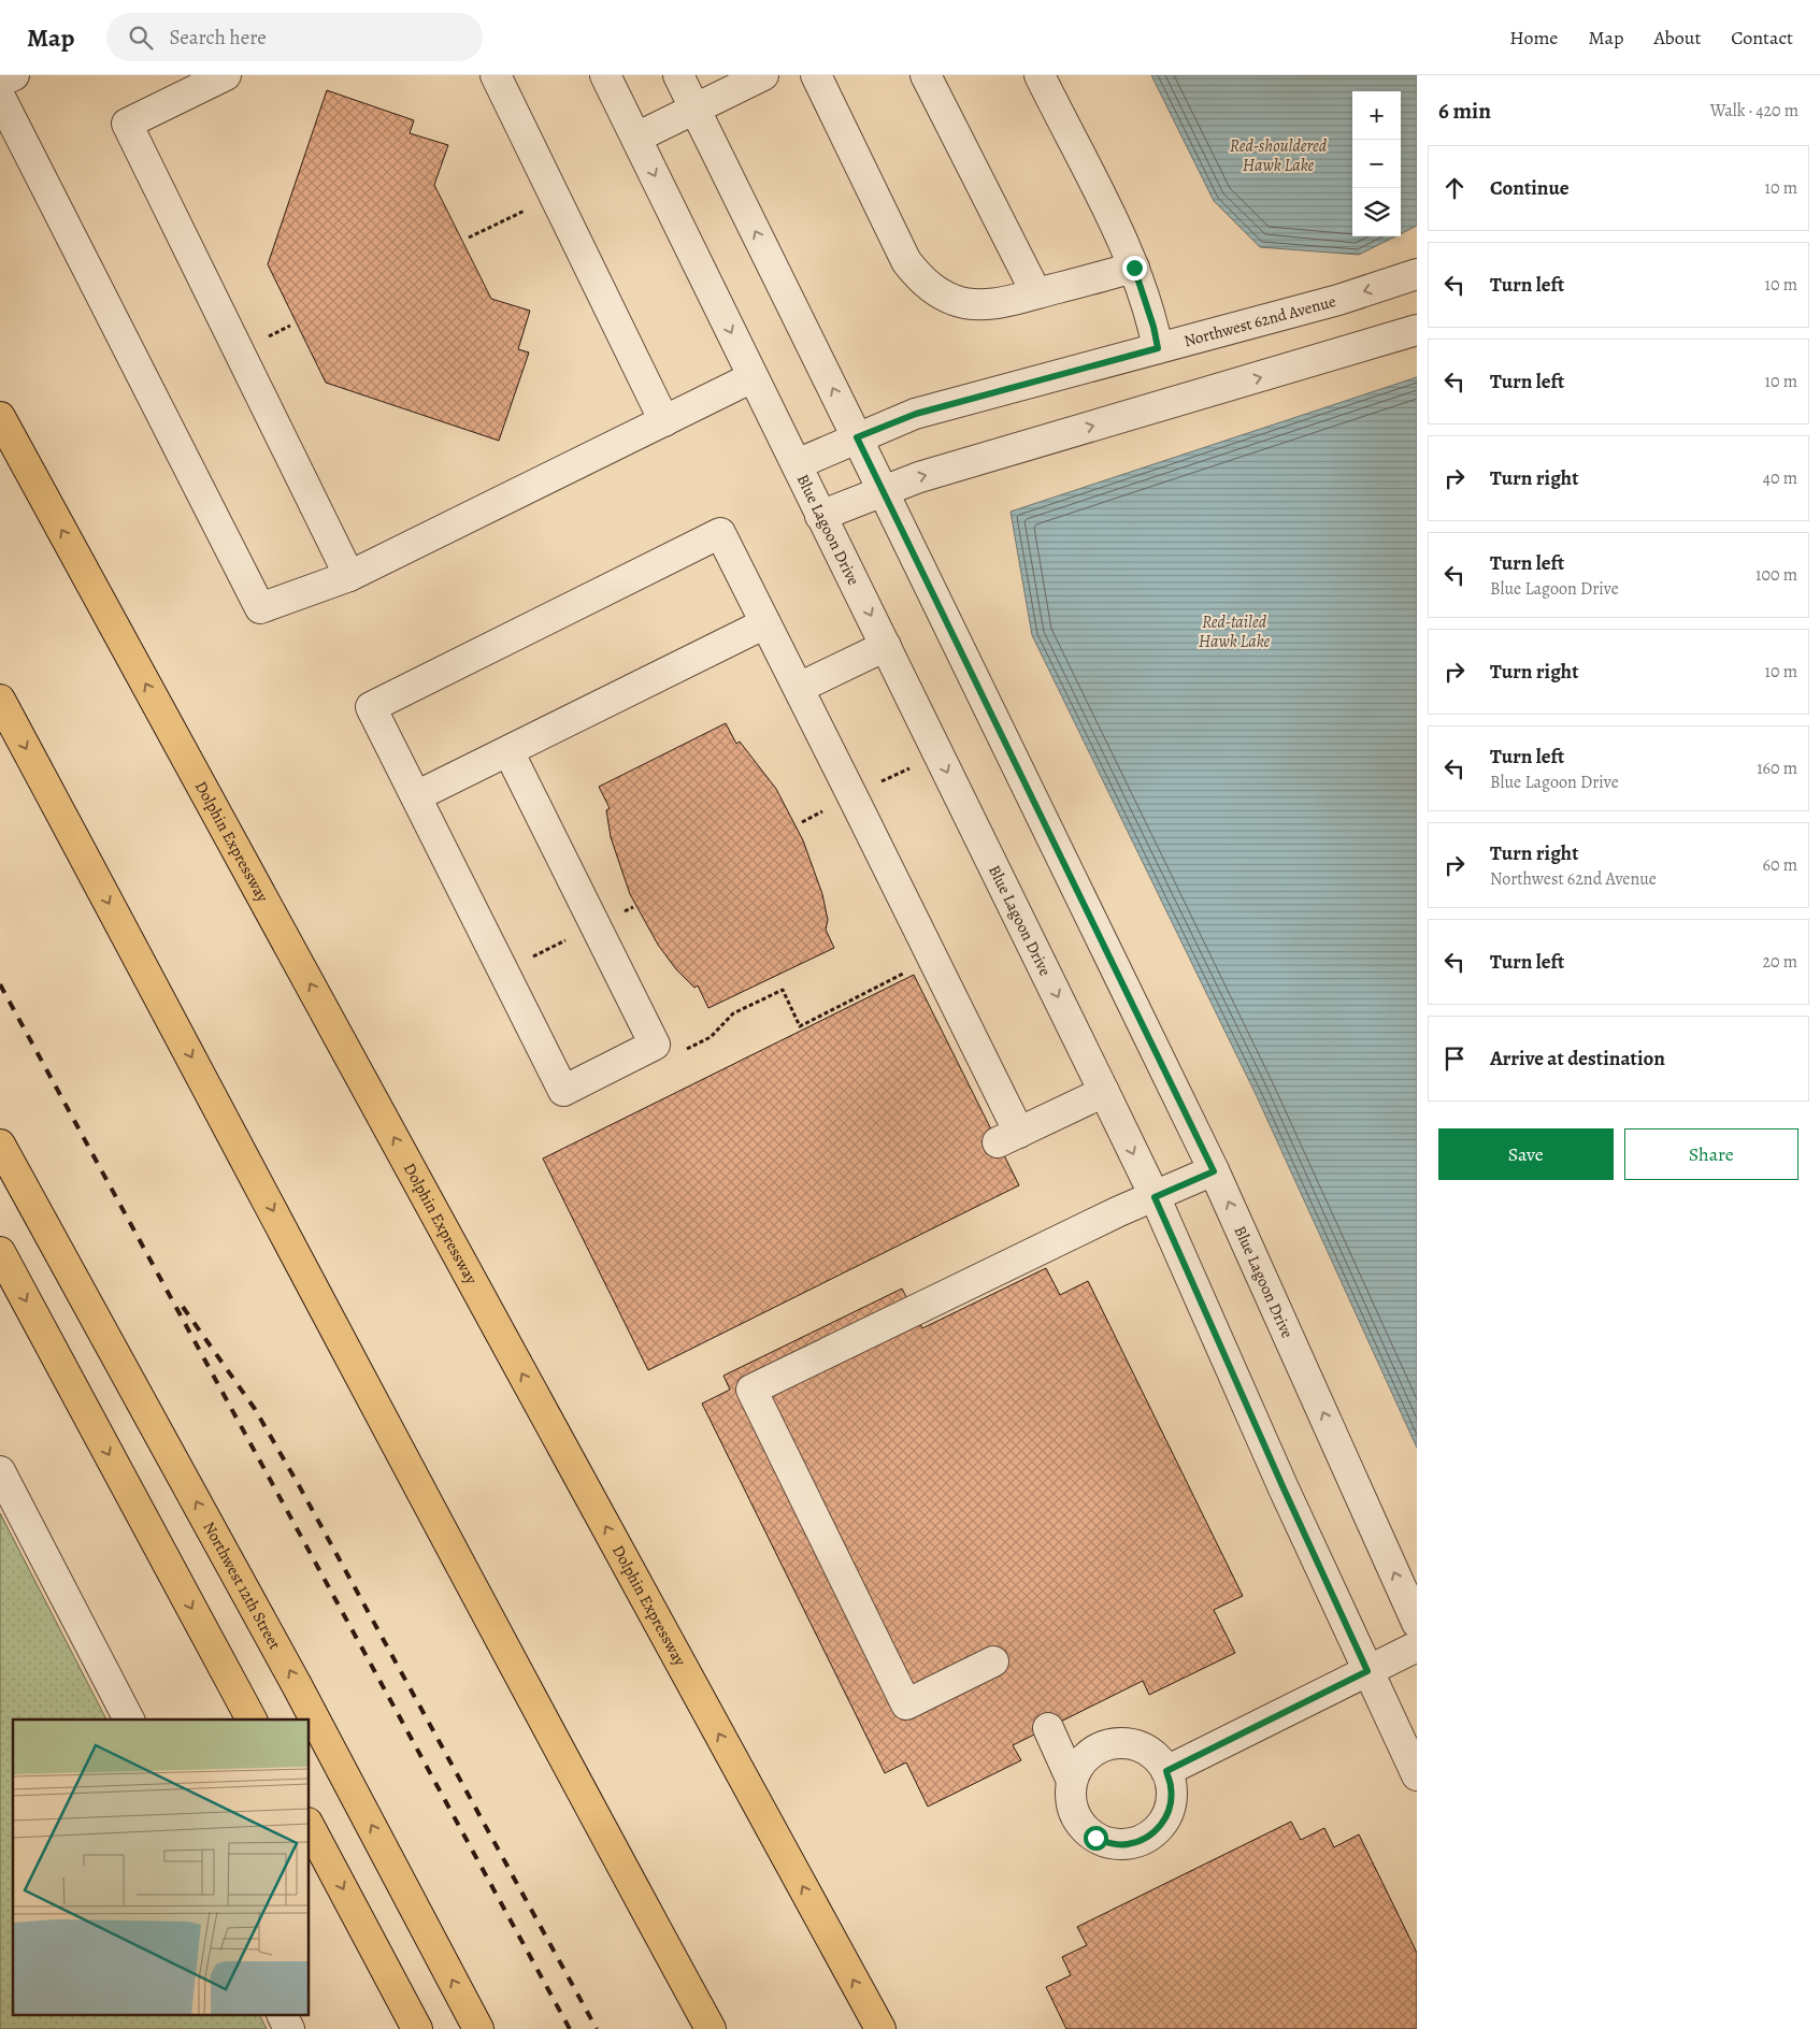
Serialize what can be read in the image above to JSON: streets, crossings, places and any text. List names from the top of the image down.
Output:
{
  "streets": {
    "main road": ["Dolphin Expressway", "Northwest 12th Street"],
    "street": ["Northwest 62nd Avenue", "Blue Lagoon Drive"]
  },
  "crossings": [
    ["Northwest 62nd Avenue", "Blue Lagoon Drive"]
  ],
  "water": ["Red-shouldered Hawk Lake", "Red-tailed Hawk Lake"],
  "page": {
    "header": "Map",
    "search": "Search here",
    "nav": [
      "Home",
      "Map",
      "About",
      "Contact"
    ],
    "heading": ["6 min", "Walk · 420 m"],
    "map_buttons": ["+", "−"],
    "list": [
      ["Continue", "10 m"],
      ["Turn left", "10 m"],
      ["Turn left", "10 m"],
      ["Turn right", "40 m"],
      ["Turn left", "Blue Lagoon Drive", "100 m"],
      ["Turn right", "10 m"],
      ["Turn left", "Blue Lagoon Drive", "160 m"],
      ["Turn right", "Northwest 62nd Avenue", "60 m"],
      ["Turn left", "20 m"],
      "Arrive at destination"
    ],
    "buttons": ["Save", "Share"]
  }
}
